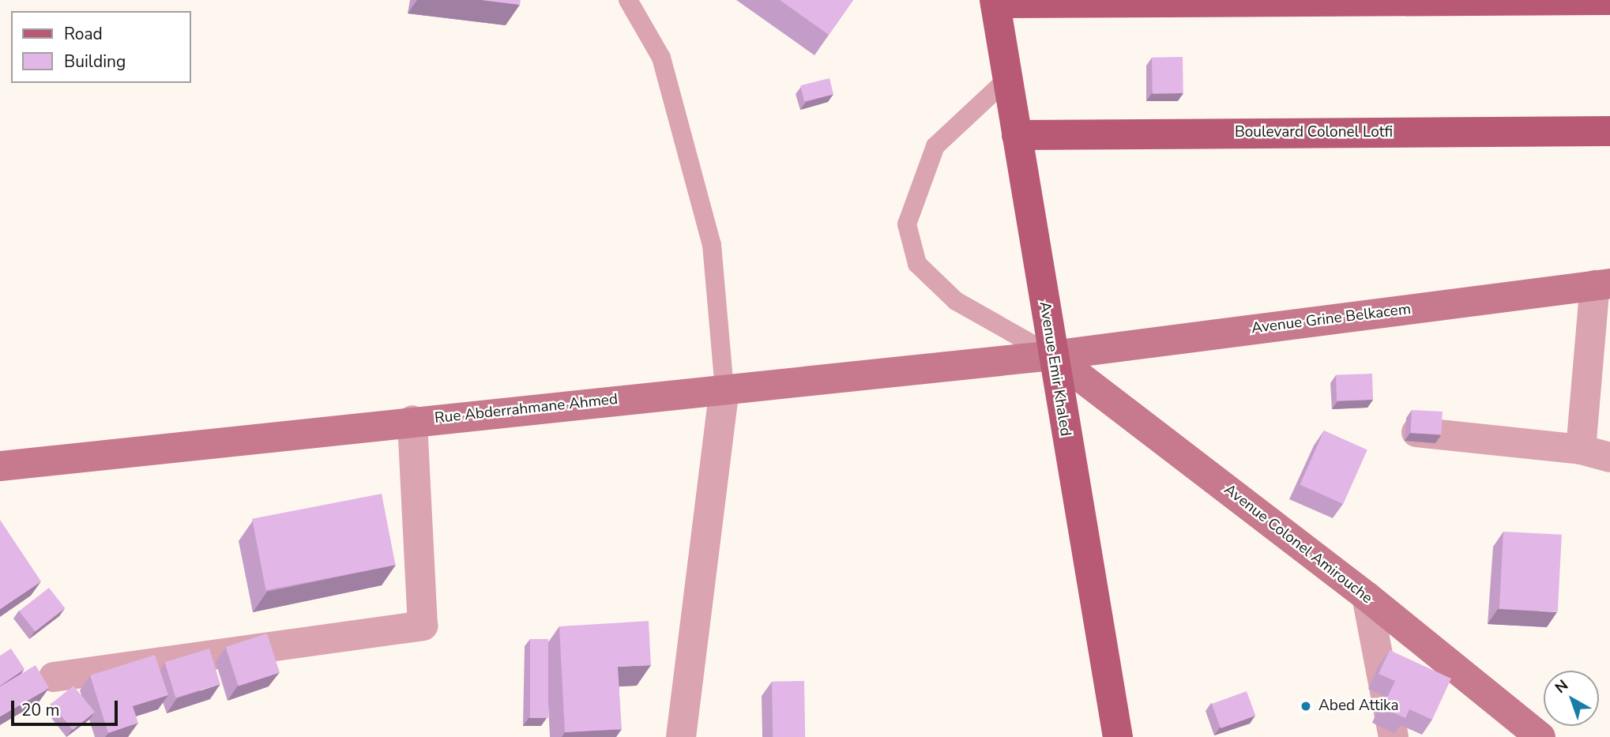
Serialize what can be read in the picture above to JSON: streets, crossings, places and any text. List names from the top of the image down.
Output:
{
  "streets": {
    "main road": [
      "Boulevard Colonel Lotfi",
      "Avenue Grine Belkacem",
      "Avenue Emir Khaled",
      "Rue Abderrahmane Ahmed",
      "Avenue Colonel Amirouche"
    ]
  },
  "crossings": [
    ["Boulevard Colonel Lotfi", "Avenue Emir Khaled"],
    ["Avenue Grine Belkacem", "Avenue Emir Khaled"],
    ["Avenue Grine Belkacem", "Rue Abderrahmane Ahmed"],
    ["Avenue Grine Belkacem", "Avenue Colonel Amirouche"],
    ["Avenue Emir Khaled", "Rue Abderrahmane Ahmed"],
    ["Avenue Emir Khaled", "Avenue Colonel Amirouche"],
    ["Rue Abderrahmane Ahmed", "Avenue Colonel Amirouche"]
  ],
  "places": ["Abed Attika"],
  "legend": ["Road", "Building"],
  "scale_bar": "20 m",
  "north": "top left"
}
